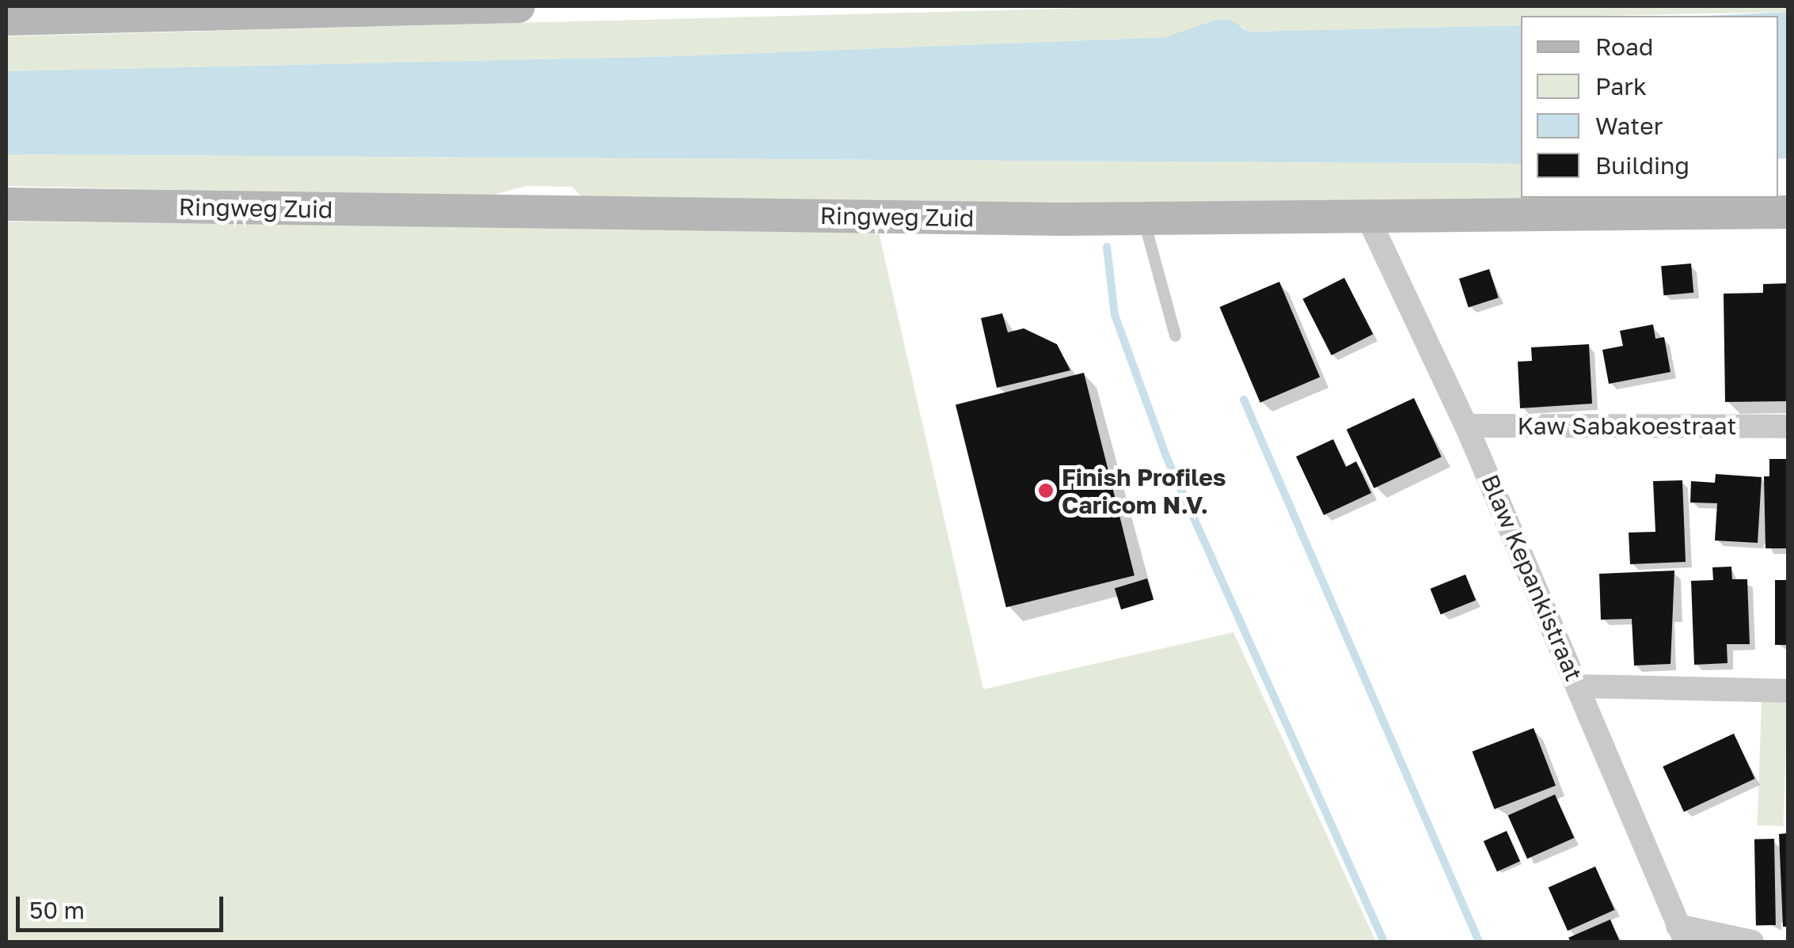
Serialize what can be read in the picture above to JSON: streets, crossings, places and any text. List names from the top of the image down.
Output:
{
  "streets": {
    "street": ["Ringweg Zuid", "Kaw Sabakoestraat", "Blaw Kepankistraat"]
  },
  "crossings": [
    ["Ringweg Zuid", "Blaw Kepankistraat"],
    ["Kaw Sabakoestraat", "Blaw Kepankistraat"]
  ],
  "places": ["Finish Profiles Caricom N.V."],
  "legend": [
    "Road",
    "Park",
    "Water",
    "Building"
  ],
  "scale_bar": "50 m"
}
